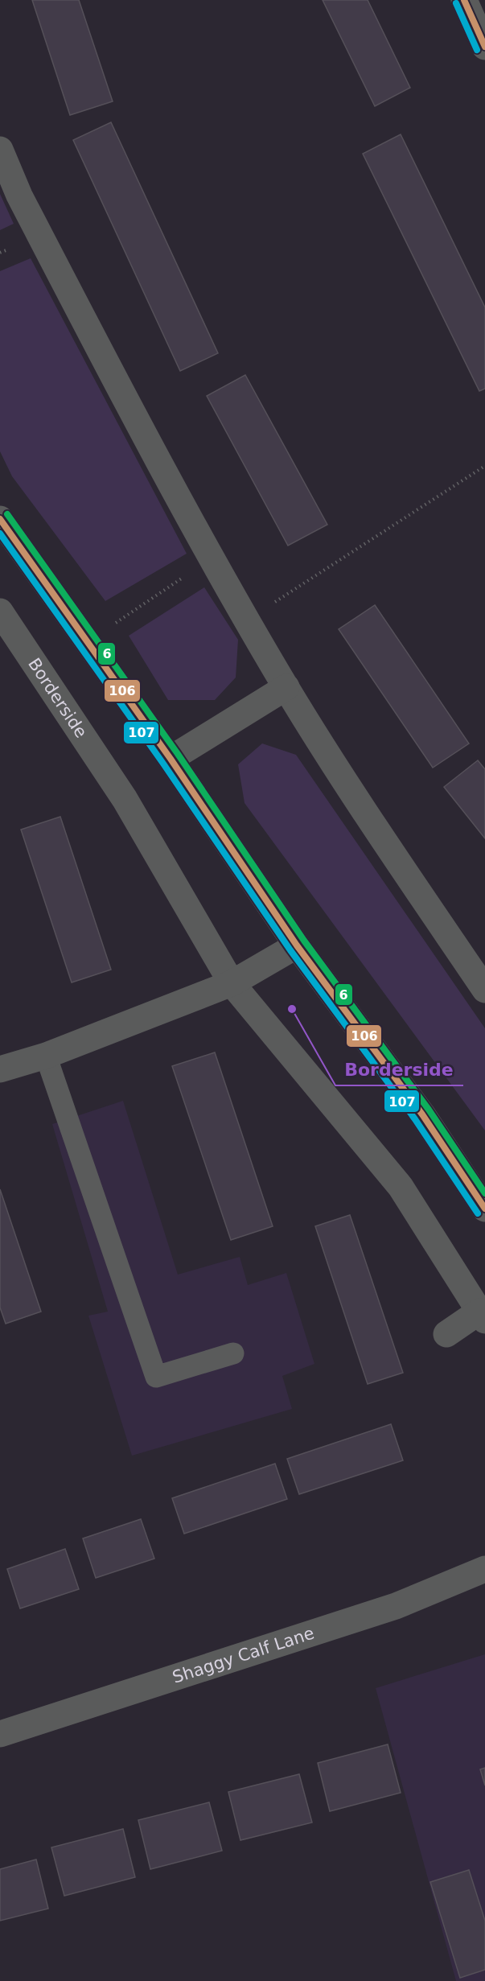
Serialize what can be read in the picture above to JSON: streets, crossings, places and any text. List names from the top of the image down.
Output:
{
  "streets": {
    "street": ["Borderside", "Shaggy Calf Lane"]
  },
  "places": ["Borderside"],
  "lines": ["transit line 106", "transit line 107", "transit line 6"]
}
